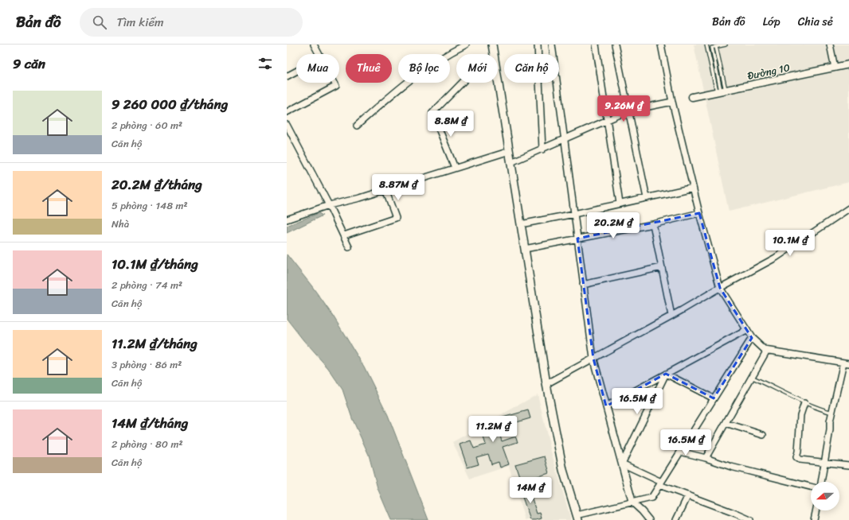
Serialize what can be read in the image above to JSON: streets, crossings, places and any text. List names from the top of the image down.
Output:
{
  "streets": {
    "street": ["Đường 10"]
  },
  "north": "left",
  "page": {
    "header": "Bản đồ",
    "search": "Tìm kiếm",
    "nav": ["Bản đồ", "Lớp", "Chia sẻ"],
    "heading": "9 căn",
    "chip": [
      "Mua",
      "Thuê",
      "Bộ lọc",
      "Mới",
      "Căn hộ"
    ],
    "list": [
      {
        "name": "9 260 000 ₫/tháng",
        "note": "2 phòng · 60 m² · Căn hộ"
      },
      {
        "name": "20.2M ₫/tháng",
        "note": "5 phòng · 148 m² · Nhà"
      },
      {
        "name": "10.1M ₫/tháng",
        "note": "2 phòng · 74 m² · Căn hộ"
      },
      {
        "name": "11.2M ₫/tháng",
        "note": "3 phòng · 86 m² · Căn hộ"
      },
      {
        "name": "14M ₫/tháng",
        "note": "2 phòng · 80 m² · Căn hộ"
      }
    ],
    "price": [
      "9.26M ₫",
      "8.8M ₫",
      "8.87M ₫",
      "20.2M ₫",
      "10.1M ₫",
      "16.5M ₫",
      "11.2M ₫",
      "16.5M ₫",
      "14M ₫"
    ]
  }
}
